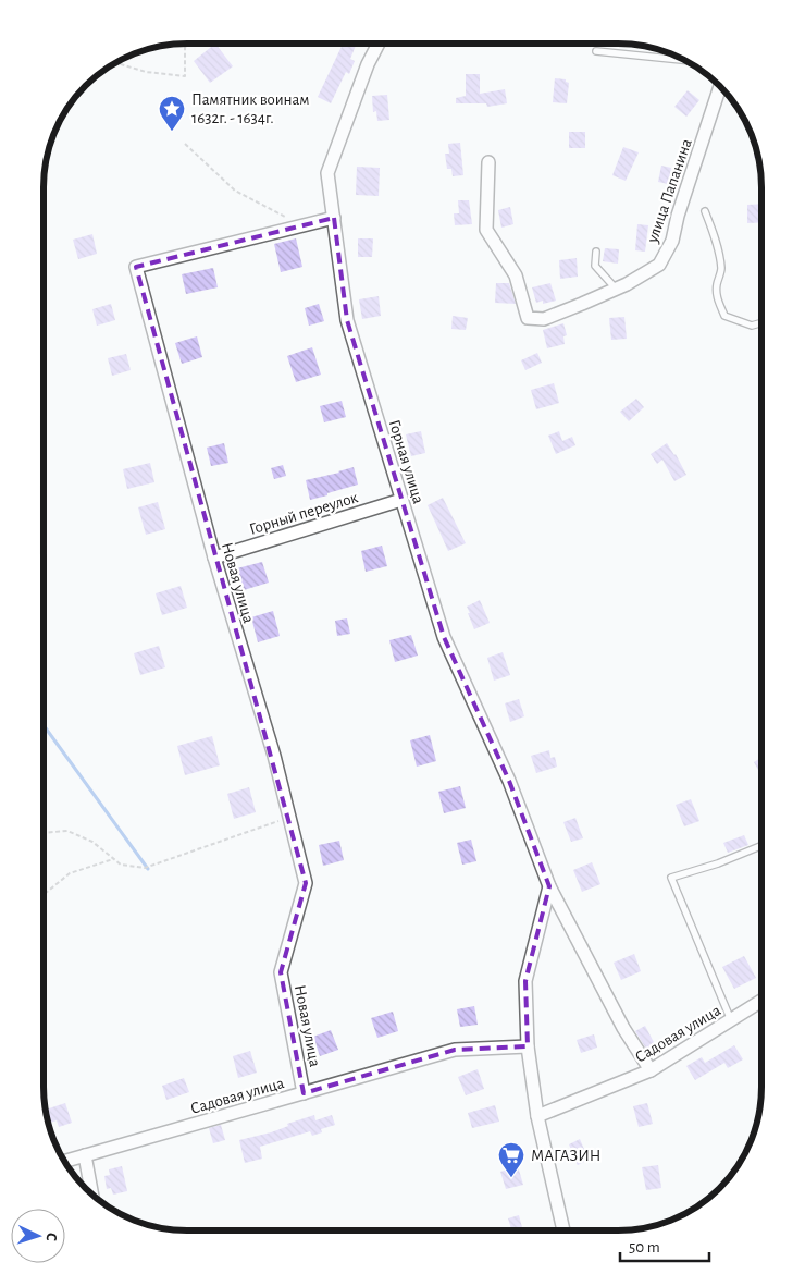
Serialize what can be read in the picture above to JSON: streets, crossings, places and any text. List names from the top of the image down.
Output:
{
  "streets": {
    "street": [
      "улица Папанина",
      "Горная улица",
      "Горный переулок",
      "Новая улица",
      "Садовая улица"
    ]
  },
  "crossings": [
    ["Горная улица", "Горный переулок"],
    ["Горная улица", "Новая улица"],
    ["Горная улица", "Садовая улица"],
    ["Горный переулок", "Новая улица"],
    ["Новая улица", "Садовая улица"]
  ],
  "places": {
    "place": ["Памятник воинам 1632г. - 1634г."],
    "supermarket": ["МАГАЗИН"]
  },
  "scale_bar": "50 m",
  "north": "right"
}
